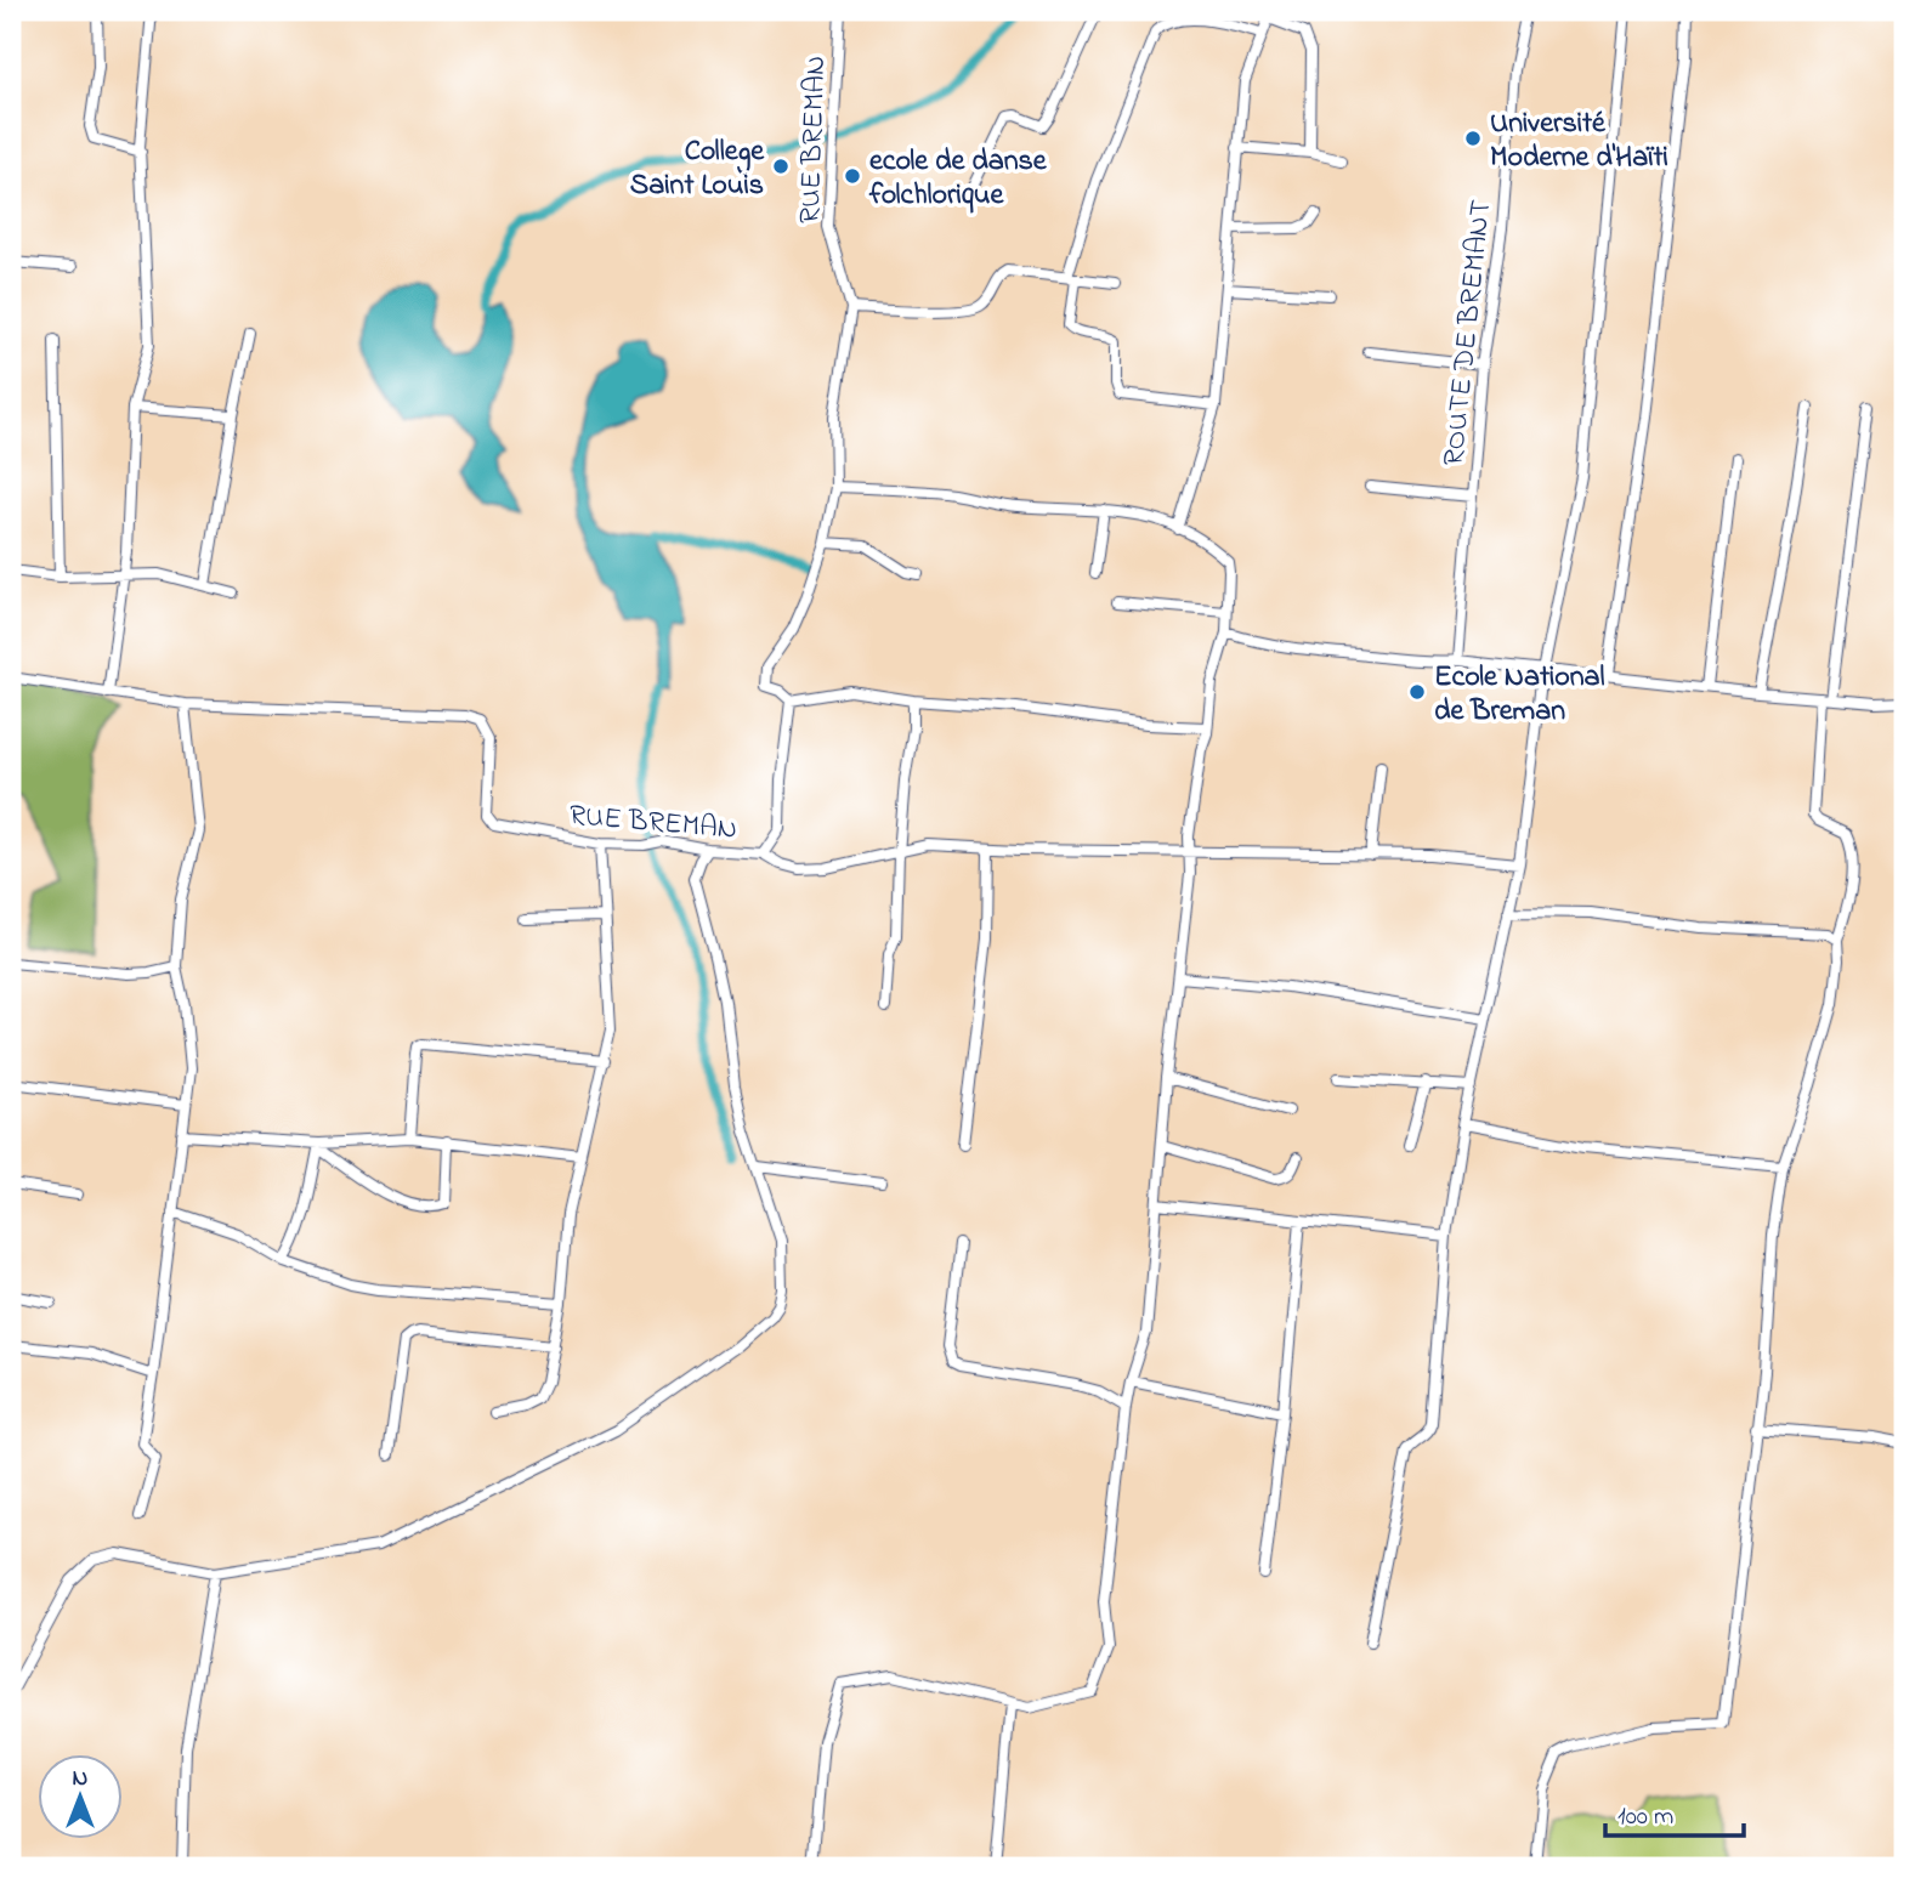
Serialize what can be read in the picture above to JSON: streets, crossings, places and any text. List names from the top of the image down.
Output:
{
  "streets": {
    "street": ["RUE BREMAN", "ROUTE DE BREMANT"]
  },
  "places": [
    "Université Moderne d'Haïti",
    "College Saint Louis",
    "ecole de danse folchlorique",
    "Ecole National de Breman"
  ],
  "scale_bar": "100 m",
  "north": "top"
}
